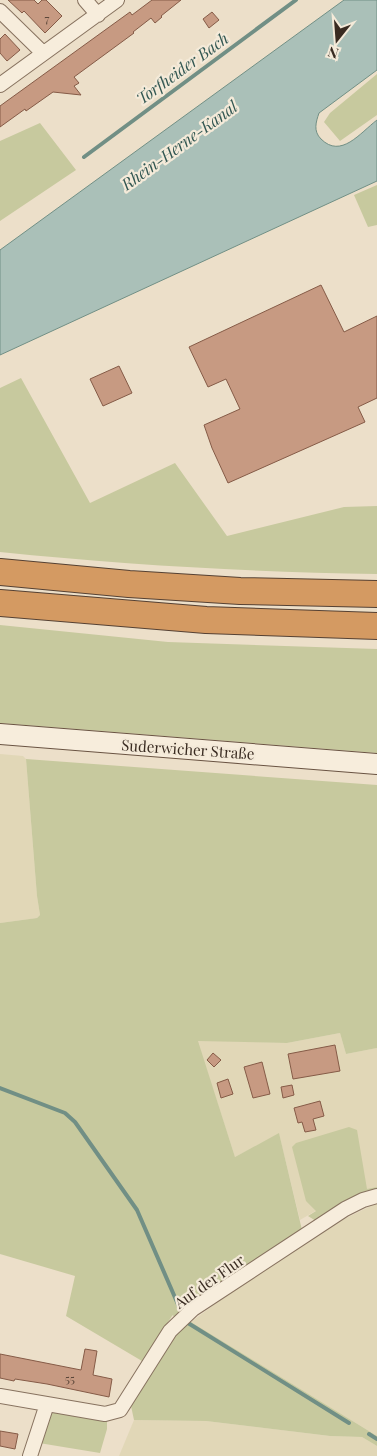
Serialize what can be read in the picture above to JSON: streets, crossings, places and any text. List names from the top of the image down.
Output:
{
  "streets": {
    "main road": ["Suderwicher Straße"],
    "street": ["Auf der Flur"]
  },
  "water": ["Torfheider Bach", "Rhein-Herne-Kanal"],
  "house_numbers": ["7", "55"],
  "north": "bottom"
}
